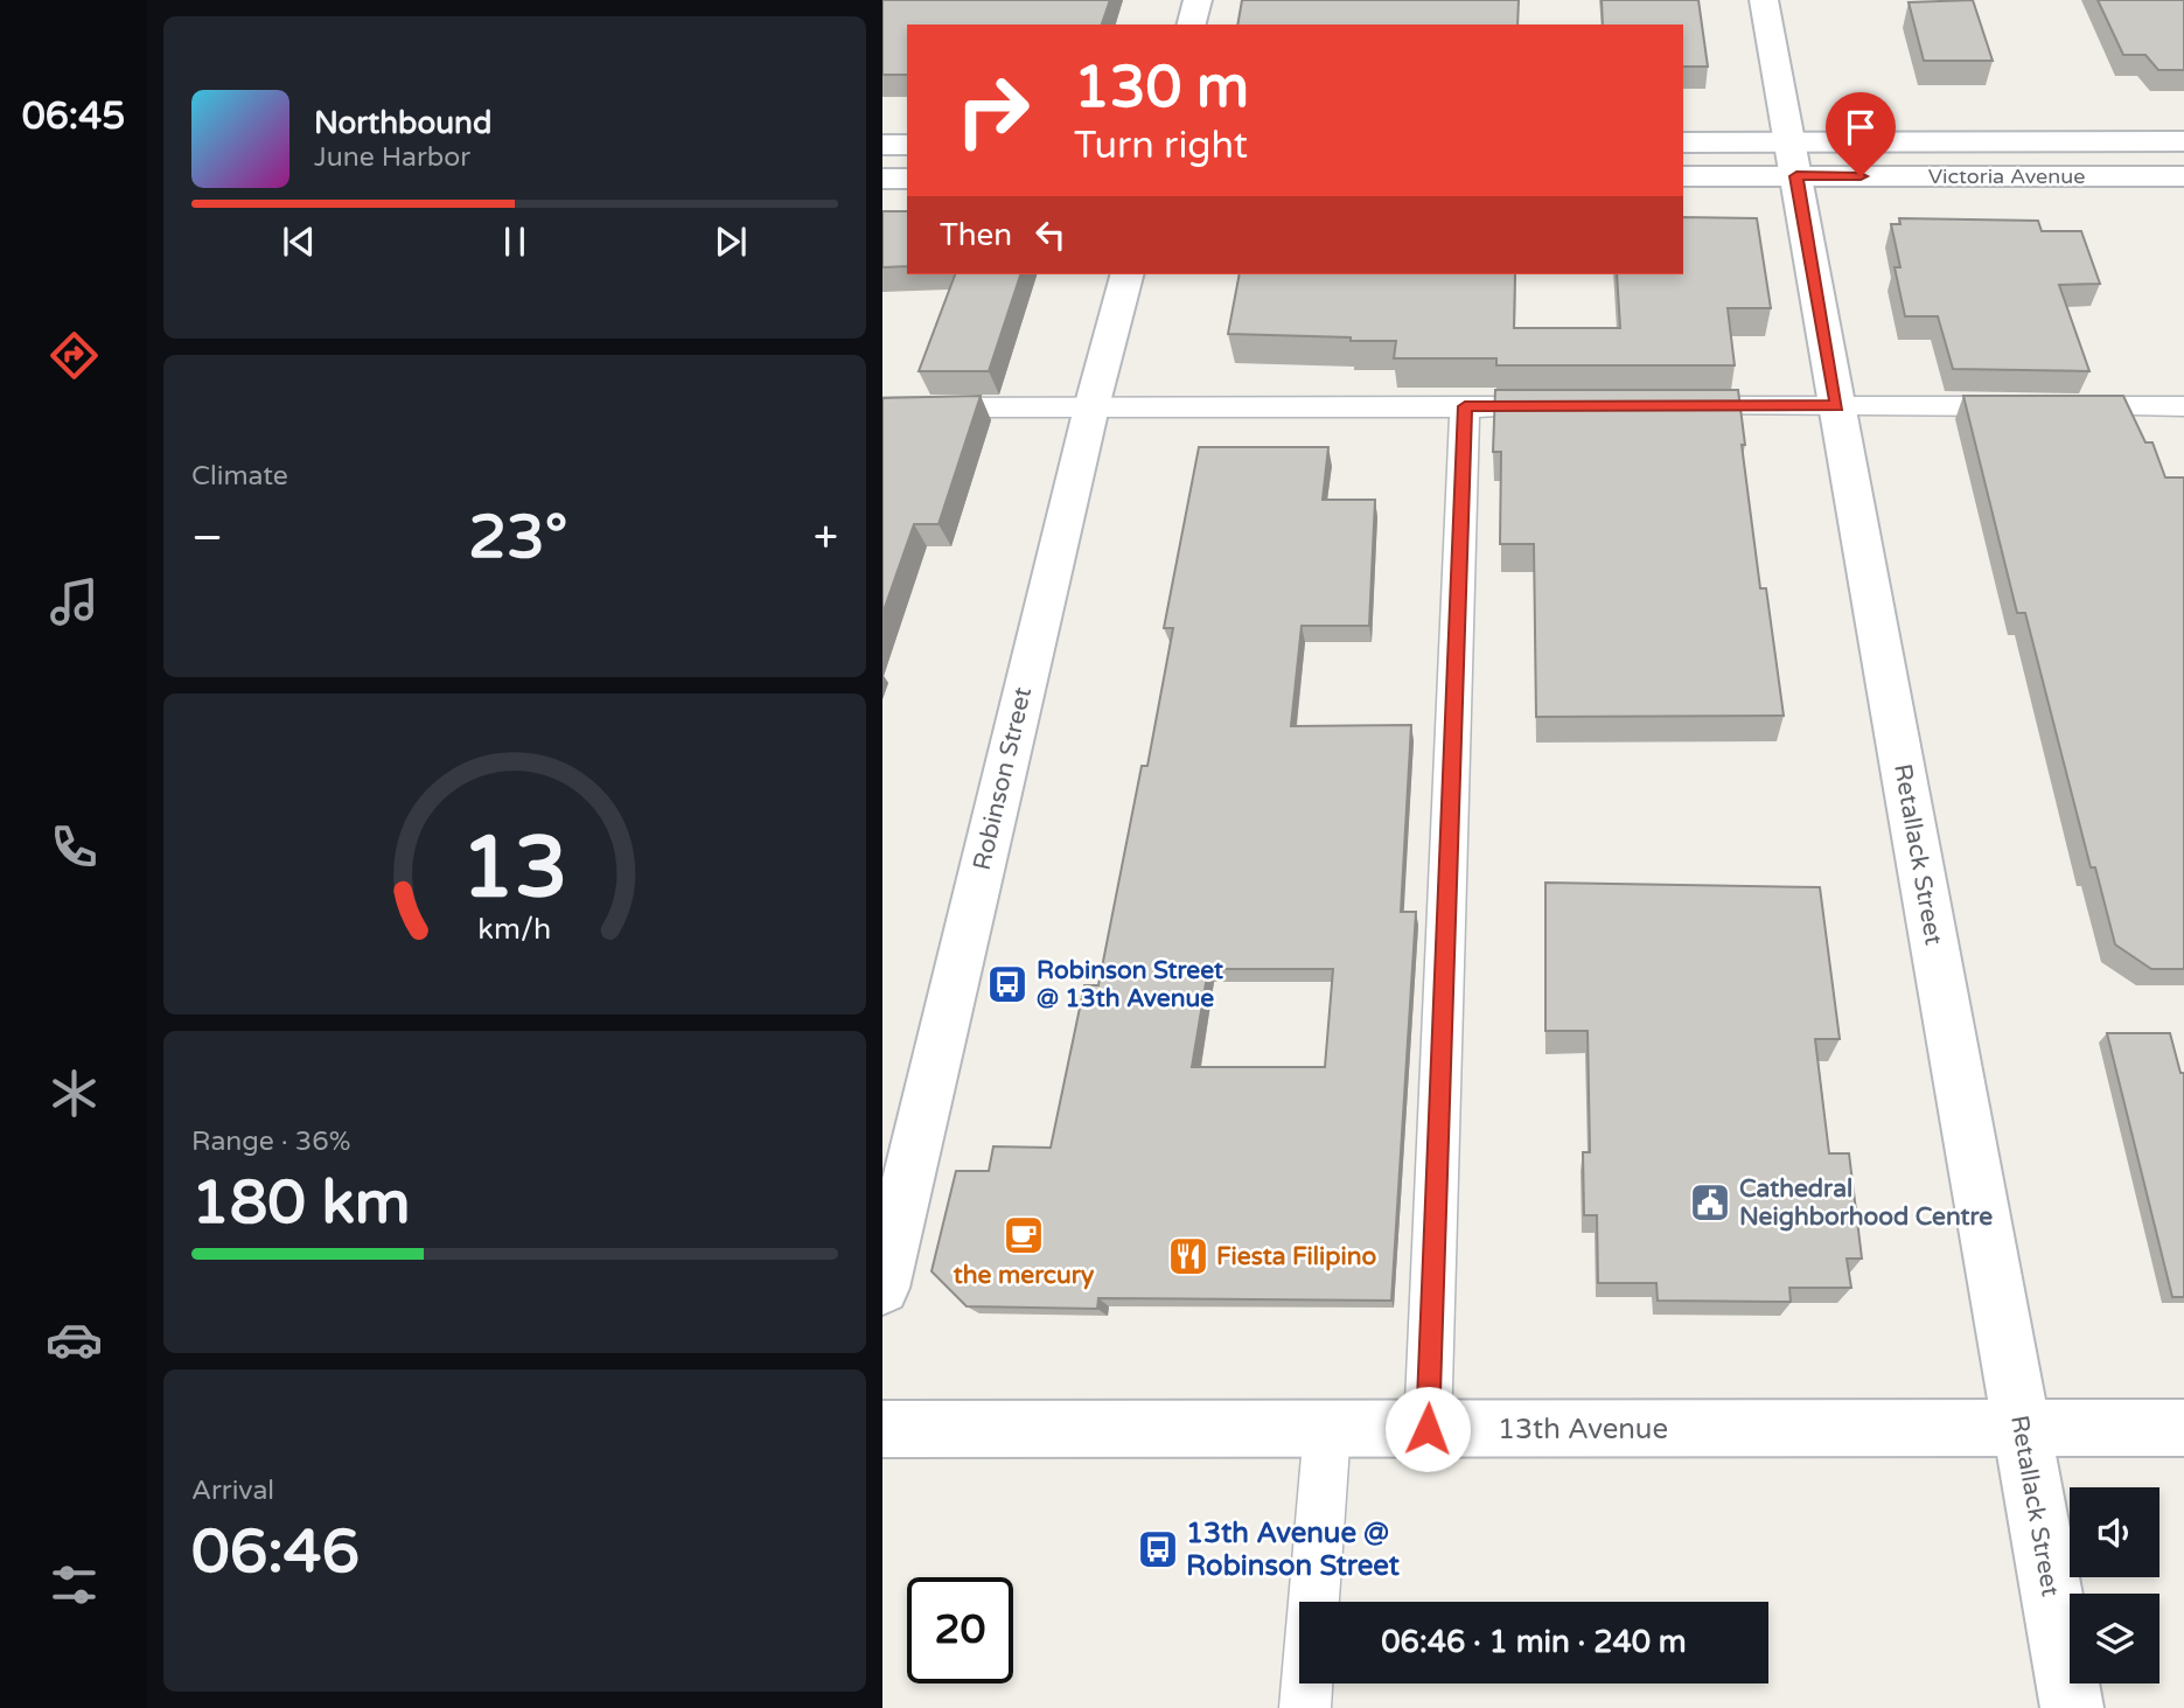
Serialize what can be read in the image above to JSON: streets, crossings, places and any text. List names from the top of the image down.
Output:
{
  "streets": {
    "street": [
      "Victoria Avenue",
      "Robinson Street",
      "Retallack Street",
      "13th Avenue"
    ]
  },
  "crossings": [
    ["Victoria Avenue", "Retallack Street"],
    ["Retallack Street", "13th Avenue"]
  ],
  "places": {
    "bus stop": ["Robinson Street @ 13th Avenue", "13th Avenue @ Robinson Street"],
    "public building": ["Cathedral Neighborhood Centre"],
    "cafe": ["the mercury"],
    "restaurant": ["Fiesta Filipino"]
  },
  "page": {
    "tabs": "06:45",
    "turn": ["130 m", "Turn right"],
    "song": ["Northbound", "June Harbor"],
    "then": "Then",
    "tile": [
      "Climate",
      ["Range · 36%", "180 km"],
      ["Arrival", "06:46"]
    ],
    "heat": ["−", "23°", "+"],
    "limit": "20",
    "trip": "06:46 · 1 min · 240 m",
    "gauge": ["13", "km/h"]
  }
}
